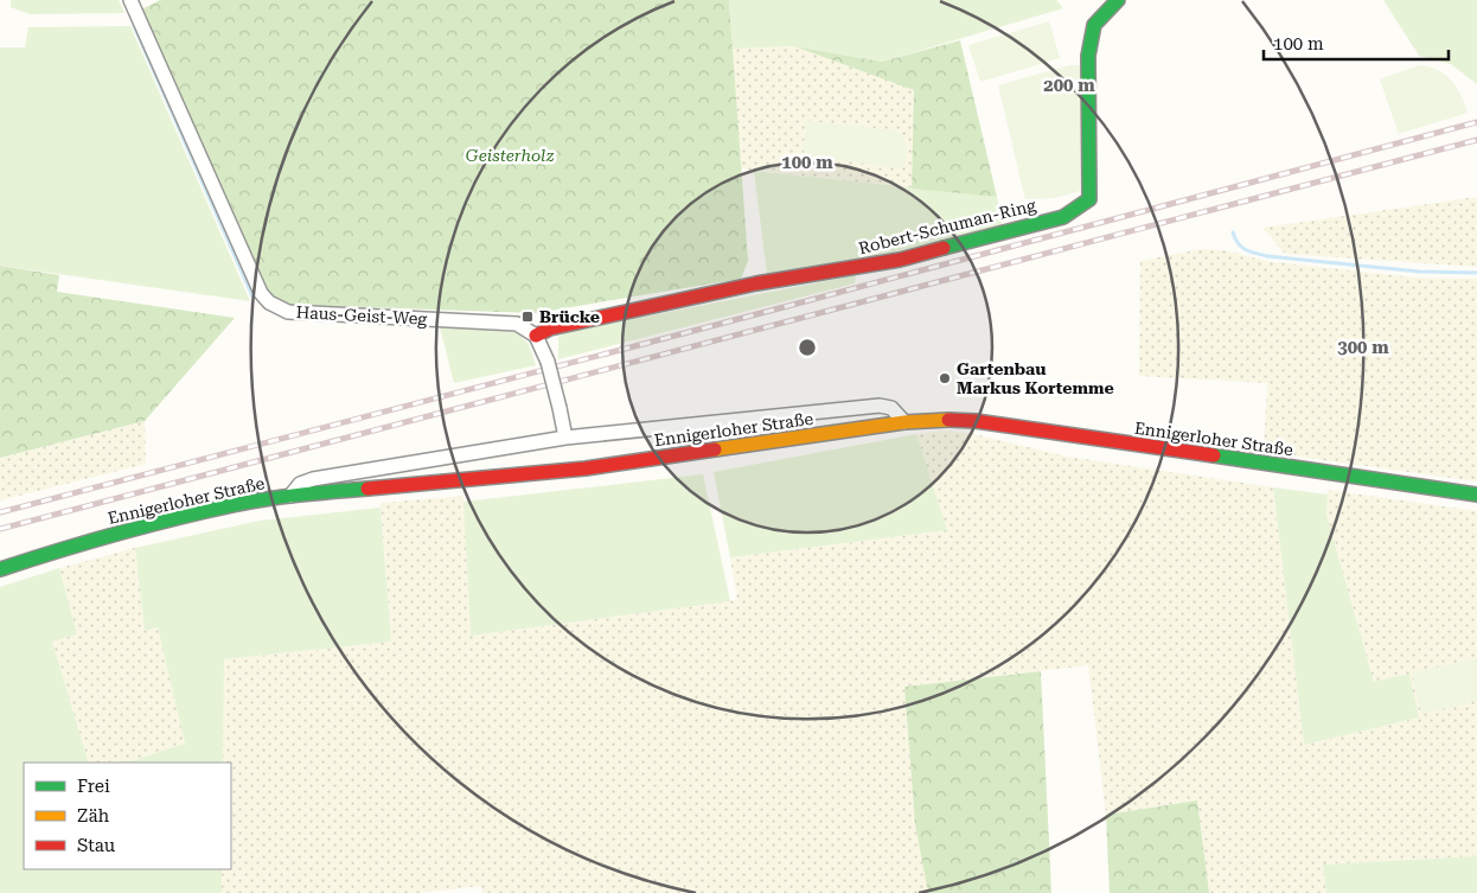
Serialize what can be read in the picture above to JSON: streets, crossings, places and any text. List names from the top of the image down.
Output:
{
  "streets": {
    "main road": ["Robert-Schuman-Ring", "Ennigerloher Straße"],
    "street": ["Haus-Geist-Weg"]
  },
  "crossings": [
    ["Robert-Schuman-Ring", "Haus-Geist-Weg"]
  ],
  "parks": ["Geisterholz"],
  "places": {
    "transit": ["Brücke"],
    "other": ["Gartenbau Markus Kortemme"]
  },
  "legend": ["Frei", "Zäh", "Stau"],
  "scale_bar": "100 m",
  "rings": ["200 m", "100 m", "300 m"]
}
